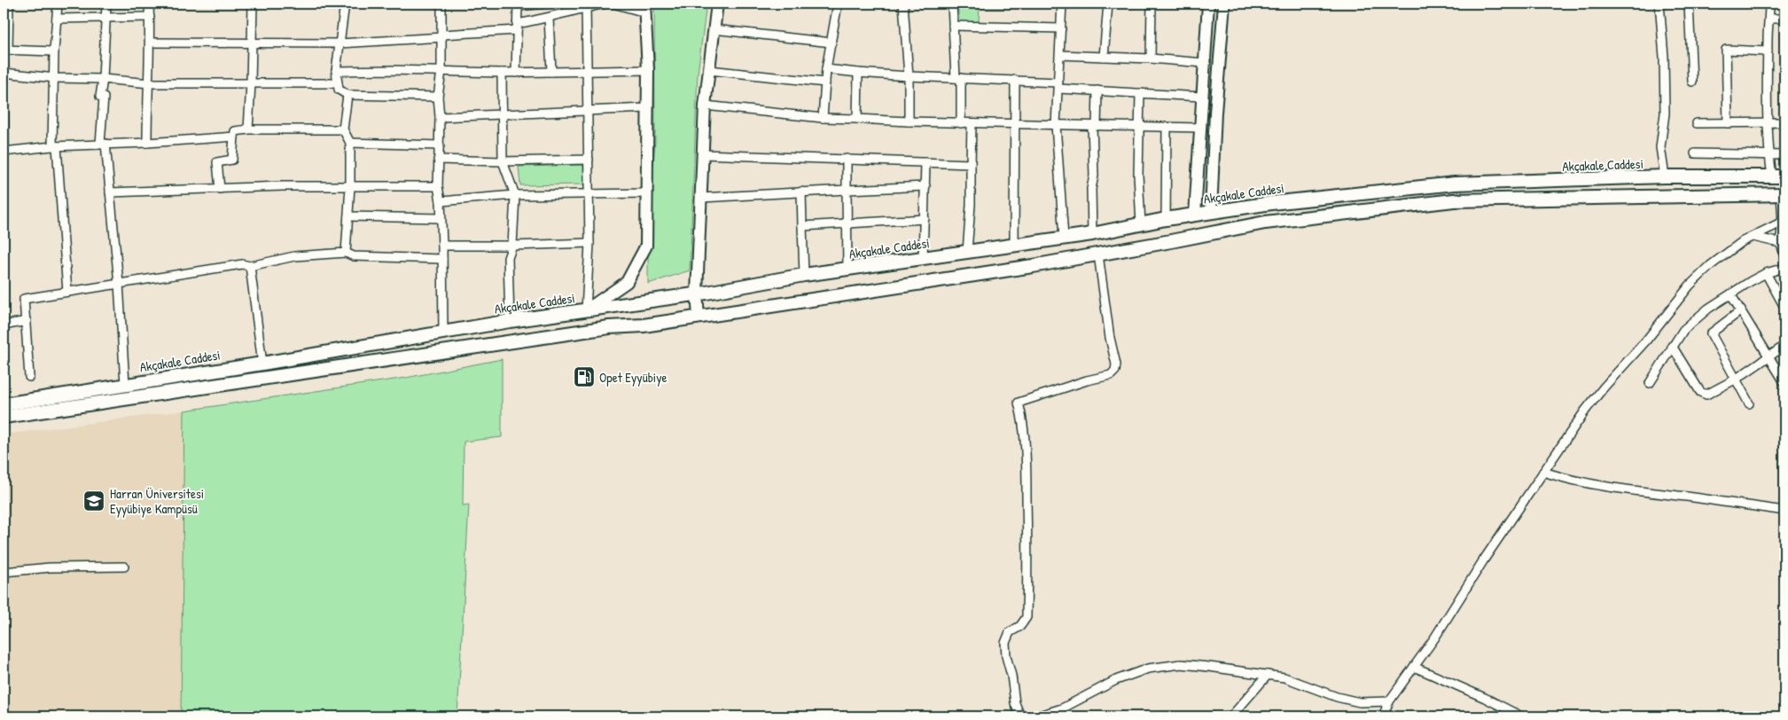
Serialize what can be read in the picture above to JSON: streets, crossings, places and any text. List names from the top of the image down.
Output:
{
  "streets": {
    "main road": ["Akçakale Caddesi"]
  },
  "places": {
    "fuel station": ["Opet Eyyübiye"],
    "school or university": ["Harran Üniversitesi Eyyübiye Kampüsü"]
  }
}
